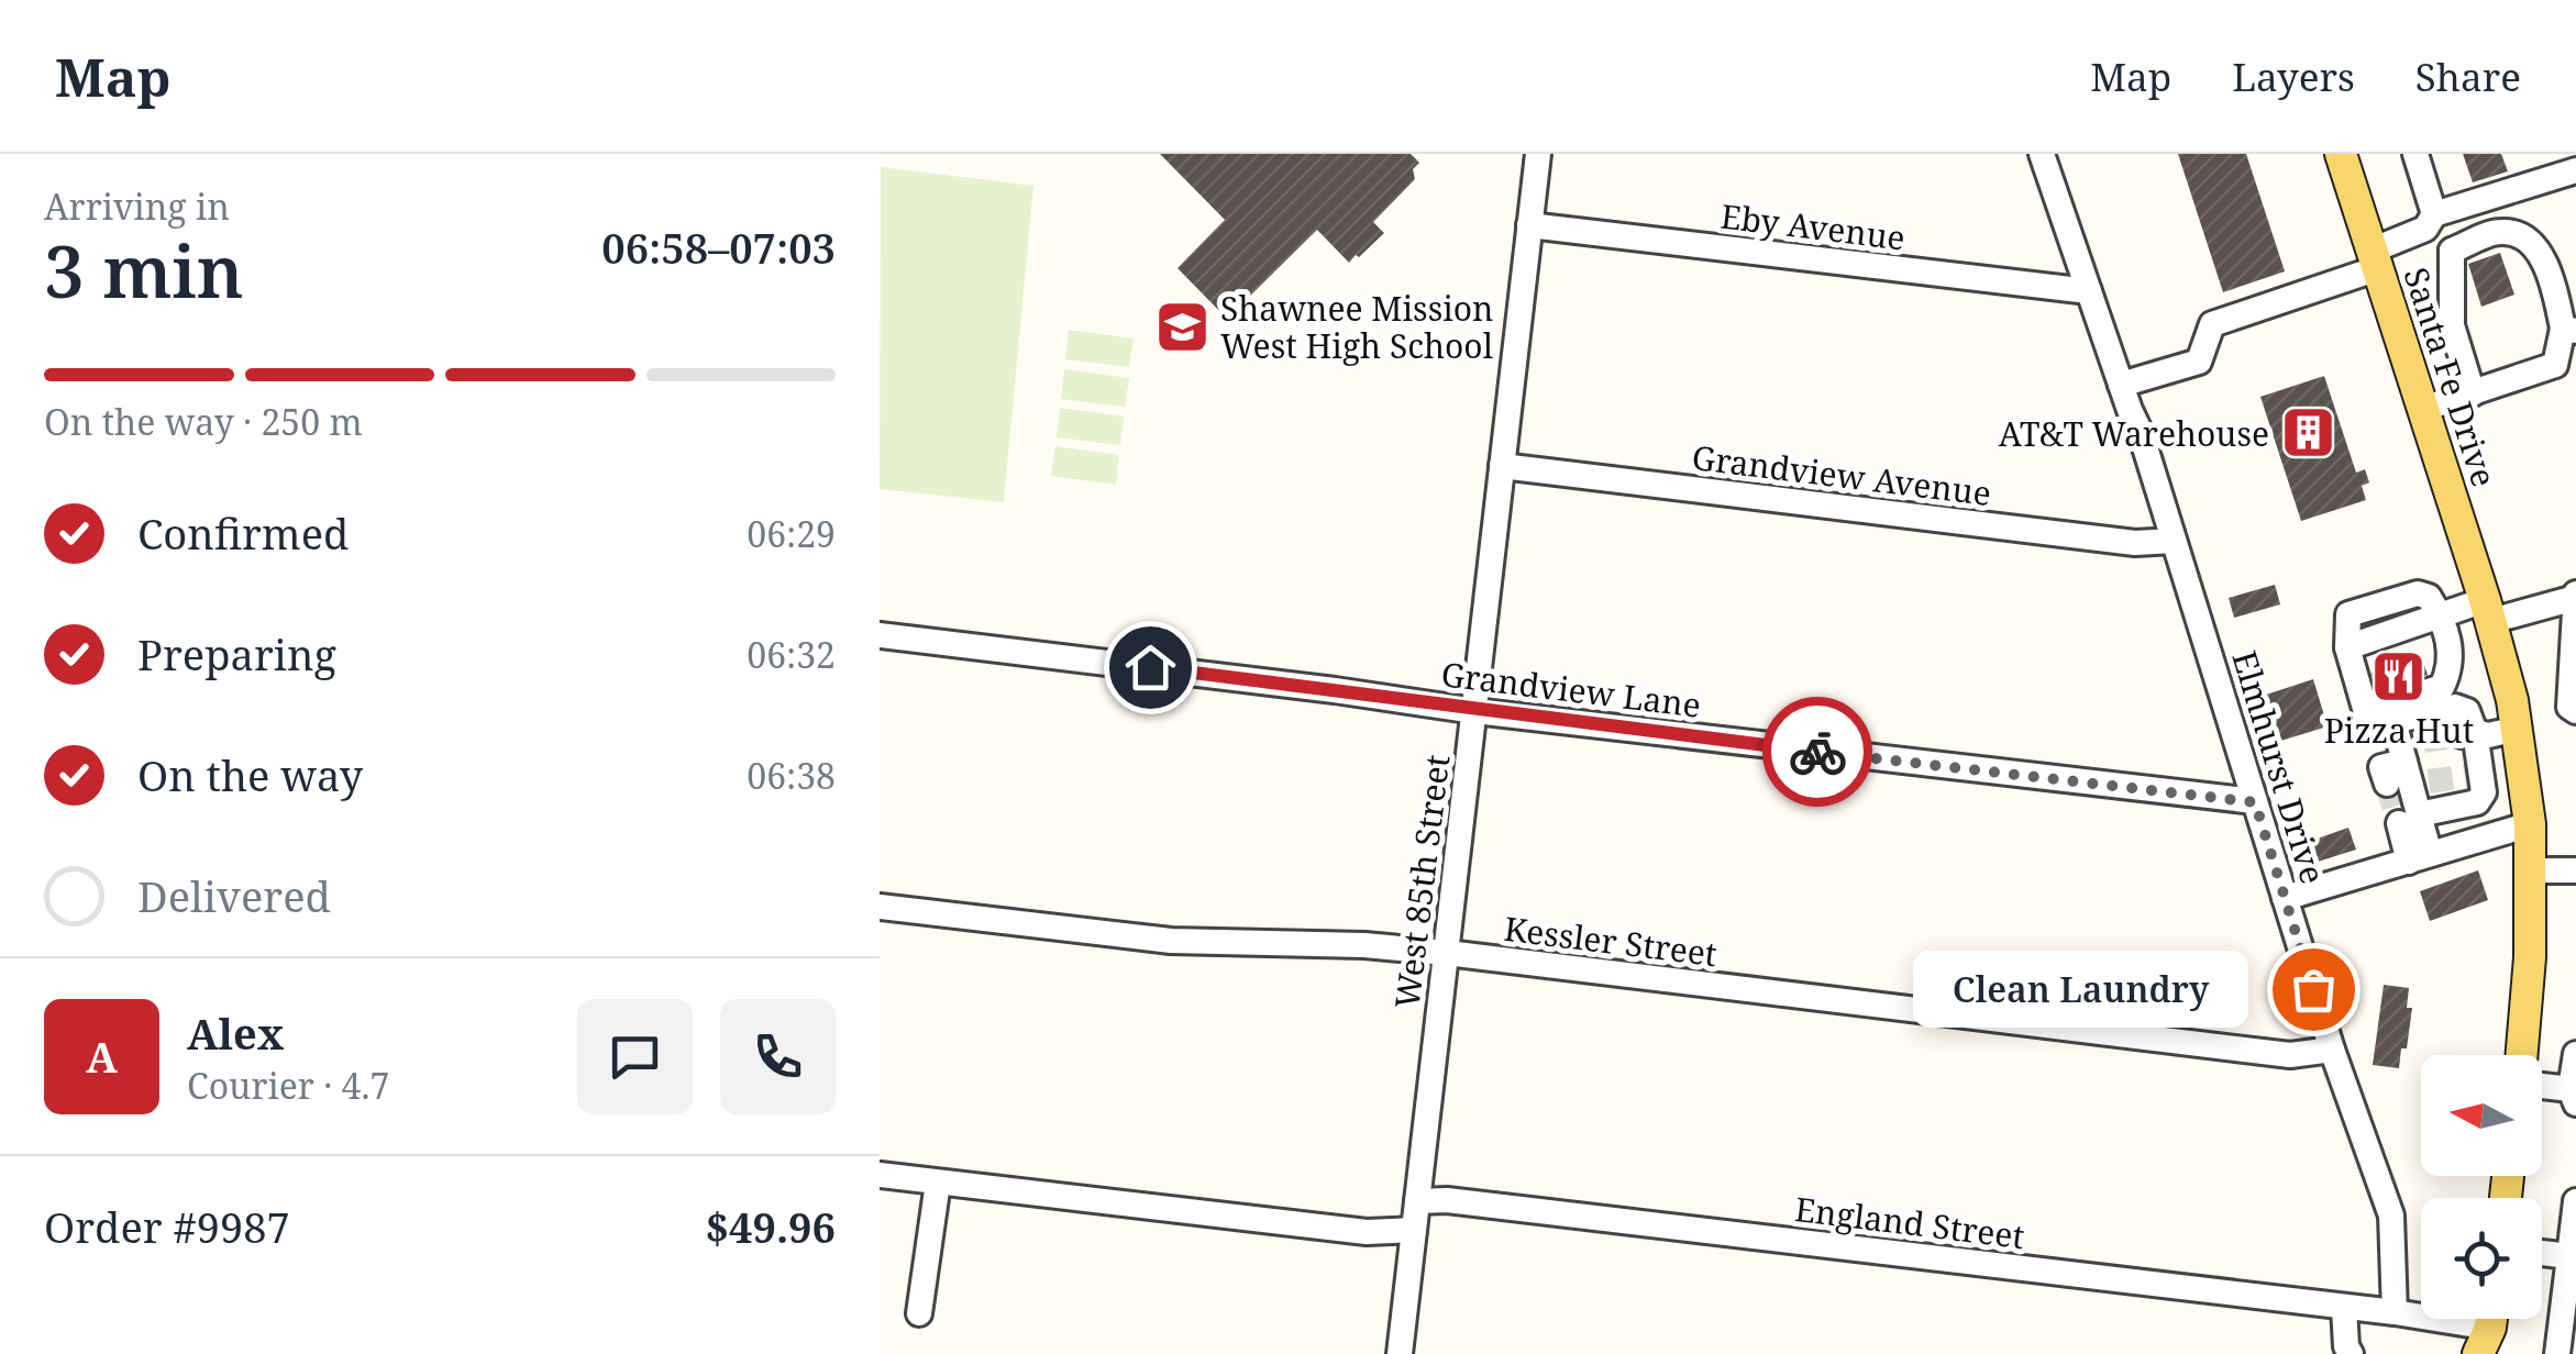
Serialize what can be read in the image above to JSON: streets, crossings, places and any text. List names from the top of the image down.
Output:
{
  "streets": {
    "main road": ["Santa Fe Drive"],
    "street": [
      "Eby Avenue",
      "Grandview Avenue",
      "Grandview Lane",
      "Elmhurst Drive",
      "West 85th Street",
      "Kessler Street",
      "England Street"
    ]
  },
  "crossings": [
    ["Eby Avenue", "Elmhurst Drive"],
    ["Eby Avenue", "West 85th Street"],
    ["Grandview Avenue", "Elmhurst Drive"],
    ["Grandview Avenue", "West 85th Street"],
    ["Grandview Lane", "Elmhurst Drive"],
    ["Grandview Lane", "West 85th Street"],
    ["Elmhurst Drive", "Kessler Street"],
    ["Elmhurst Drive", "England Street"],
    ["West 85th Street", "Kessler Street"],
    ["West 85th Street", "England Street"]
  ],
  "places": {
    "school or university": ["Shawnee Mission West High School"],
    "building": ["AT&T Warehouse"],
    "restaurant": ["Pizza Hut"],
    "other": ["Clean Laundry"]
  },
  "north": "left",
  "page": {
    "header": "Map",
    "nav": ["Map", "Layers", "Share"],
    "heading": ["3 min", "Arriving in", "06:58–07:03"],
    "panel": [
      "Alex",
      "Courier · 4.7",
      "Order #9987",
      "$49.96"
    ],
    "bar": "On the way · 250 m",
    "list": [
      ["Confirmed", "06:29"],
      ["Preparing", "06:32"],
      ["On the way", "06:38"],
      "Delivered"
    ],
    "bubble": "Clean Laundry",
    "round": "A"
  }
}
